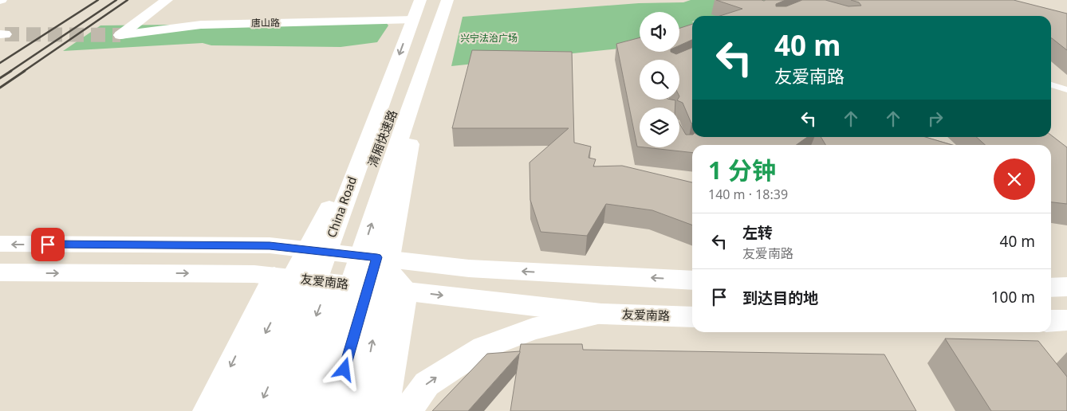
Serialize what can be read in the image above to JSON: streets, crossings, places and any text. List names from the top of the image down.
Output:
{
  "streets": {
    "main road": [
      "唐山路",
      "清厢快速路",
      "China Road",
      "友爱南路"
    ]
  },
  "crossings": [
    ["唐山路", "China Road"],
    ["China Road", "友爱南路"]
  ],
  "parks": ["兴宁法治广场"],
  "page": {
    "turn": ["40 m", "友爱南路"],
    "heading": ["1 分钟", "140 m · 18:39"],
    "list": [
      {
        "name": "左转",
        "note": "友爱南路",
        "value": "40 m"
      },
      {
        "name": "到达目的地",
        "value": "100 m"
      }
    ]
  }
}
